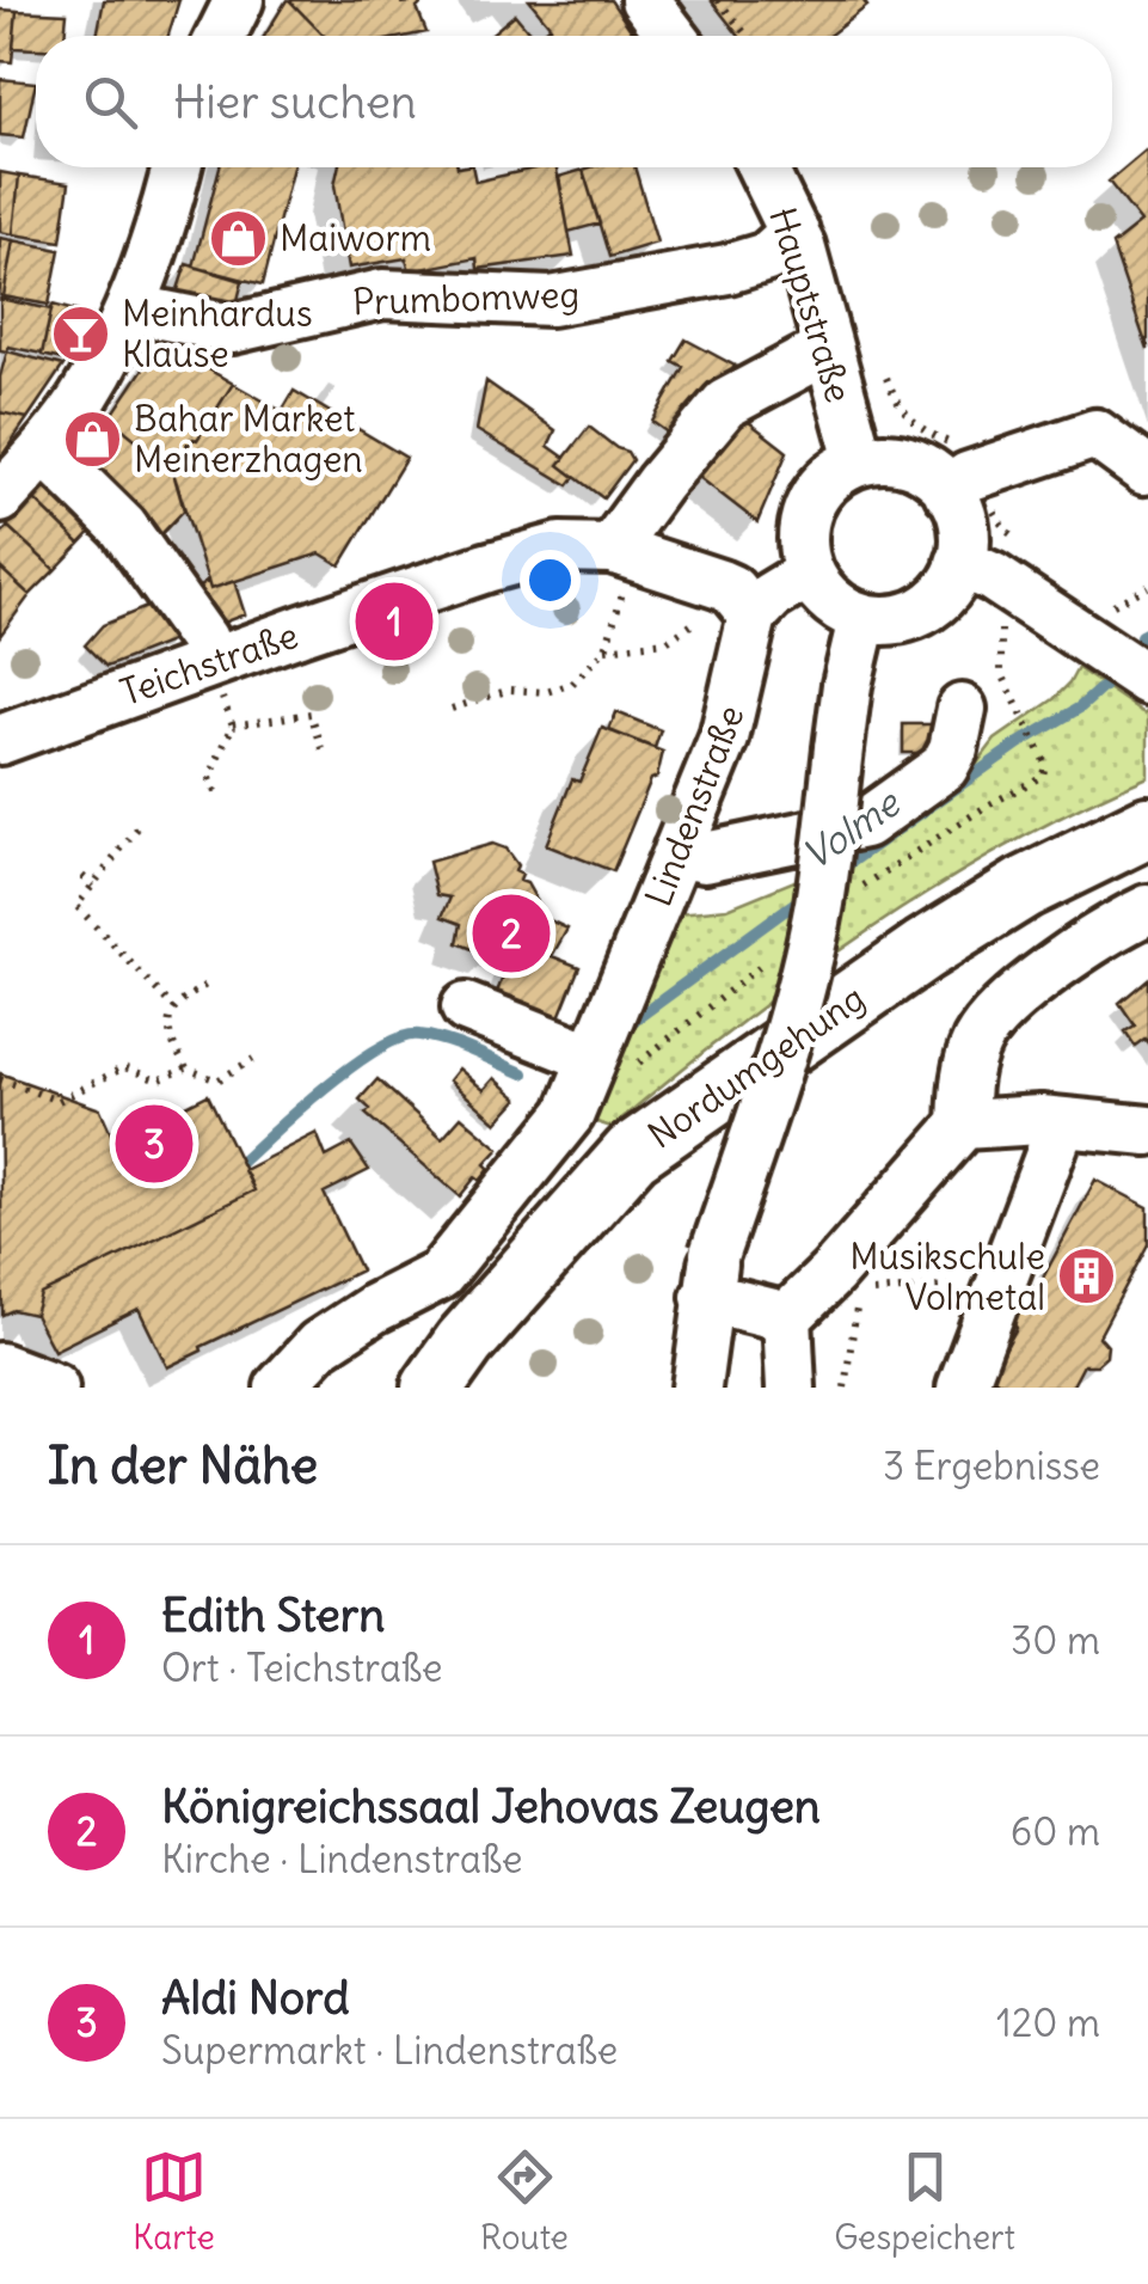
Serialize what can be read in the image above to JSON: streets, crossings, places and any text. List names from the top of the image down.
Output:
{
  "streets": {
    "main road": ["Nordumgehung"],
    "street": [
      "Prumbomweg",
      "Hauptstraße",
      "Teichstraße",
      "Lindenstraße"
    ]
  },
  "crossings": [
    ["Prumbomweg", "Hauptstraße"],
    ["Teichstraße", "Lindenstraße"]
  ],
  "water": ["Volme"],
  "places": {
    "shop": ["Maiworm", "Bahar Market Meinerzhagen"],
    "bar": ["Meinhardus Klause"],
    "building": ["Musikschule Volmetal"]
  },
  "page": {
    "search": "Hier suchen",
    "pins": ["1", "2", "3"],
    "heading": ["In der Nähe", "3 Ergebnisse"],
    "list": [
      {
        "mark": "1",
        "name": "Edith Stern",
        "note": "Ort · Teichstraße",
        "value": "30 m"
      },
      {
        "mark": "2",
        "name": "Königreichssaal Jehovas Zeugen",
        "note": "Kirche · Lindenstraße",
        "value": "60 m"
      },
      {
        "mark": "3",
        "name": "Aldi Nord",
        "note": "Supermarkt · Lindenstraße",
        "value": "120 m"
      }
    ],
    "nav": ["Karte", "Route", "Gespeichert"]
  }
}
